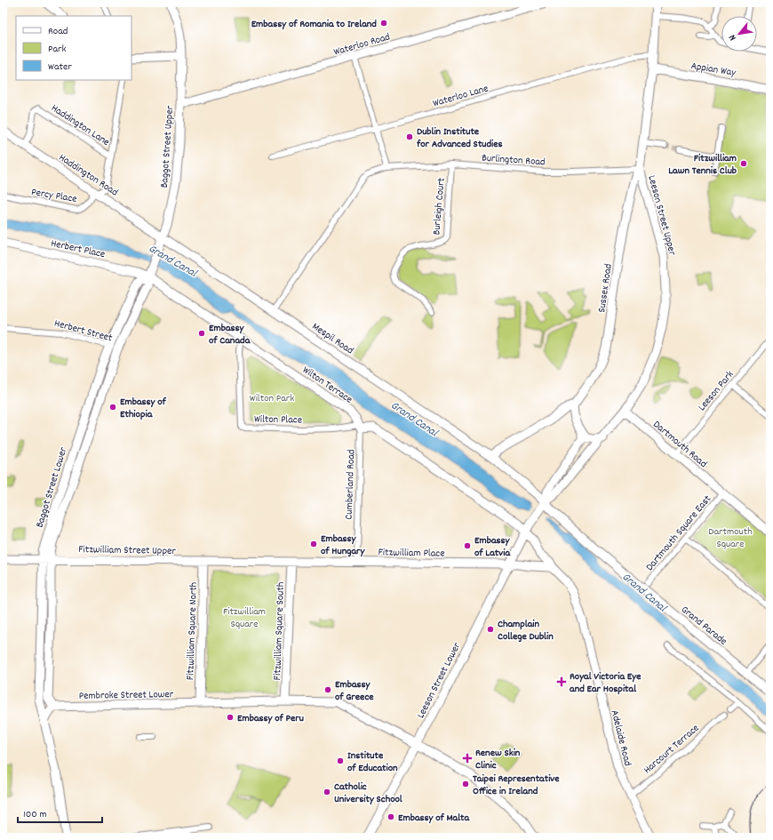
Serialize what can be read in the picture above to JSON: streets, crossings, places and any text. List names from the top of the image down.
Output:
{
  "streets": {
    "main road": [
      "Waterloo Road",
      "Appian Way",
      "Baggot Street Upper",
      "Haddington Road",
      "Leeson Street Upper",
      "Herbert Place",
      "Sussex Road",
      "Mespil Road",
      "Wilton Terrace",
      "Dartmouth Road",
      "Baggot Street Lower",
      "Fitzwilliam Street Upper",
      "Fitzwilliam Place",
      "Grand Parade",
      "Fitzwilliam Square North",
      "Fitzwilliam Square South",
      "Leeson Street Lower",
      "Pembroke Street Lower",
      "Adelaide Road"
    ],
    "street": [
      "Waterloo Lane",
      "Haddington Lane",
      "Burlington Road",
      "Percy Place",
      "Burleigh Court",
      "Herbert Street",
      "Leeson Park",
      "Wilton Place",
      "Cumberland Road",
      "Dartmouth Square East",
      "Harcourt Terrace"
    ]
  },
  "crossings": [
    ["Waterloo Road", "Baggot Street Upper"],
    ["Appian Way", "Leeson Street Upper"],
    ["Waterloo Lane", "Leeson Street Upper"],
    ["Haddington Lane", "Haddington Road"],
    ["Haddington Lane", "Percy Place"],
    ["Baggot Street Upper", "Haddington Road"],
    ["Baggot Street Upper", "Mespil Road"],
    ["Baggot Street Upper", "Baggot Street Lower"],
    ["Burlington Road", "Burleigh Court"],
    ["Burlington Road", "Leeson Street Upper"],
    ["Burlington Road", "Sussex Road"],
    ["Burlington Road", "Mespil Road"],
    ["Haddington Road", "Percy Place"],
    ["Haddington Road", "Mespil Road"],
    ["Haddington Road", "Baggot Street Lower"],
    ["Leeson Street Upper", "Sussex Road"],
    ["Leeson Street Upper", "Mespil Road"],
    ["Leeson Street Upper", "Dartmouth Road"],
    ["Leeson Street Upper", "Grand Parade"],
    ["Leeson Street Upper", "Leeson Street Lower"],
    ["Herbert Place", "Wilton Terrace"],
    ["Herbert Place", "Baggot Street Lower"],
    ["Herbert Street", "Baggot Street Lower"],
    ["Mespil Road", "Baggot Street Lower"],
    ["Mespil Road", "Grand Parade"],
    ["Mespil Road", "Leeson Street Lower"],
    ["Wilton Terrace", "Wilton Place"],
    ["Wilton Terrace", "Cumberland Road"],
    ["Wilton Terrace", "Baggot Street Lower"],
    ["Leeson Park", "Dartmouth Road"],
    ["Wilton Place", "Cumberland Road"],
    ["Dartmouth Road", "Dartmouth Square East"],
    ["Cumberland Road", "Fitzwilliam Place"],
    ["Baggot Street Lower", "Fitzwilliam Street Upper"],
    ["Baggot Street Lower", "Pembroke Street Lower"],
    ["Fitzwilliam Street Upper", "Fitzwilliam Place"],
    ["Fitzwilliam Street Upper", "Fitzwilliam Square North"],
    ["Fitzwilliam Street Upper", "Fitzwilliam Square South"],
    ["Fitzwilliam Place", "Fitzwilliam Square South"],
    ["Fitzwilliam Place", "Leeson Street Lower"],
    ["Grand Parade", "Leeson Street Lower"],
    ["Fitzwilliam Square North", "Pembroke Street Lower"],
    ["Fitzwilliam Square South", "Pembroke Street Lower"],
    ["Leeson Street Lower", "Pembroke Street Lower"],
    ["Leeson Street Lower", "Adelaide Road"],
    ["Adelaide Road", "Harcourt Terrace"]
  ],
  "water": ["Grand Canal"],
  "parks": ["Wilton Park", "Dartmouth Square", "Fitzwilliam Square"],
  "places": {
    "other": [
      "Embassy of Romania to Ireland",
      "Dublin Institute for Advanced Studies",
      "Fitzwilliam Lawn Tennis Club",
      "Embassy of Canada",
      "Embassy of Ethiopia",
      "Embassy of Hungary",
      "Embassy of Latvia",
      "Champlain College Dublin",
      "Embassy of Greece",
      "Embassy of Peru",
      "Institute of Education",
      "Taipei Representative Office in Ireland",
      "Catholic University School",
      "Embassy of Malta"
    ],
    "health": ["Royal Victoria Eye and Ear Hospital", "Renew Skin Clinic"]
  },
  "legend": ["Road", "Park", "Water"],
  "scale_bar": "100 m",
  "north": "bottom left"
}
